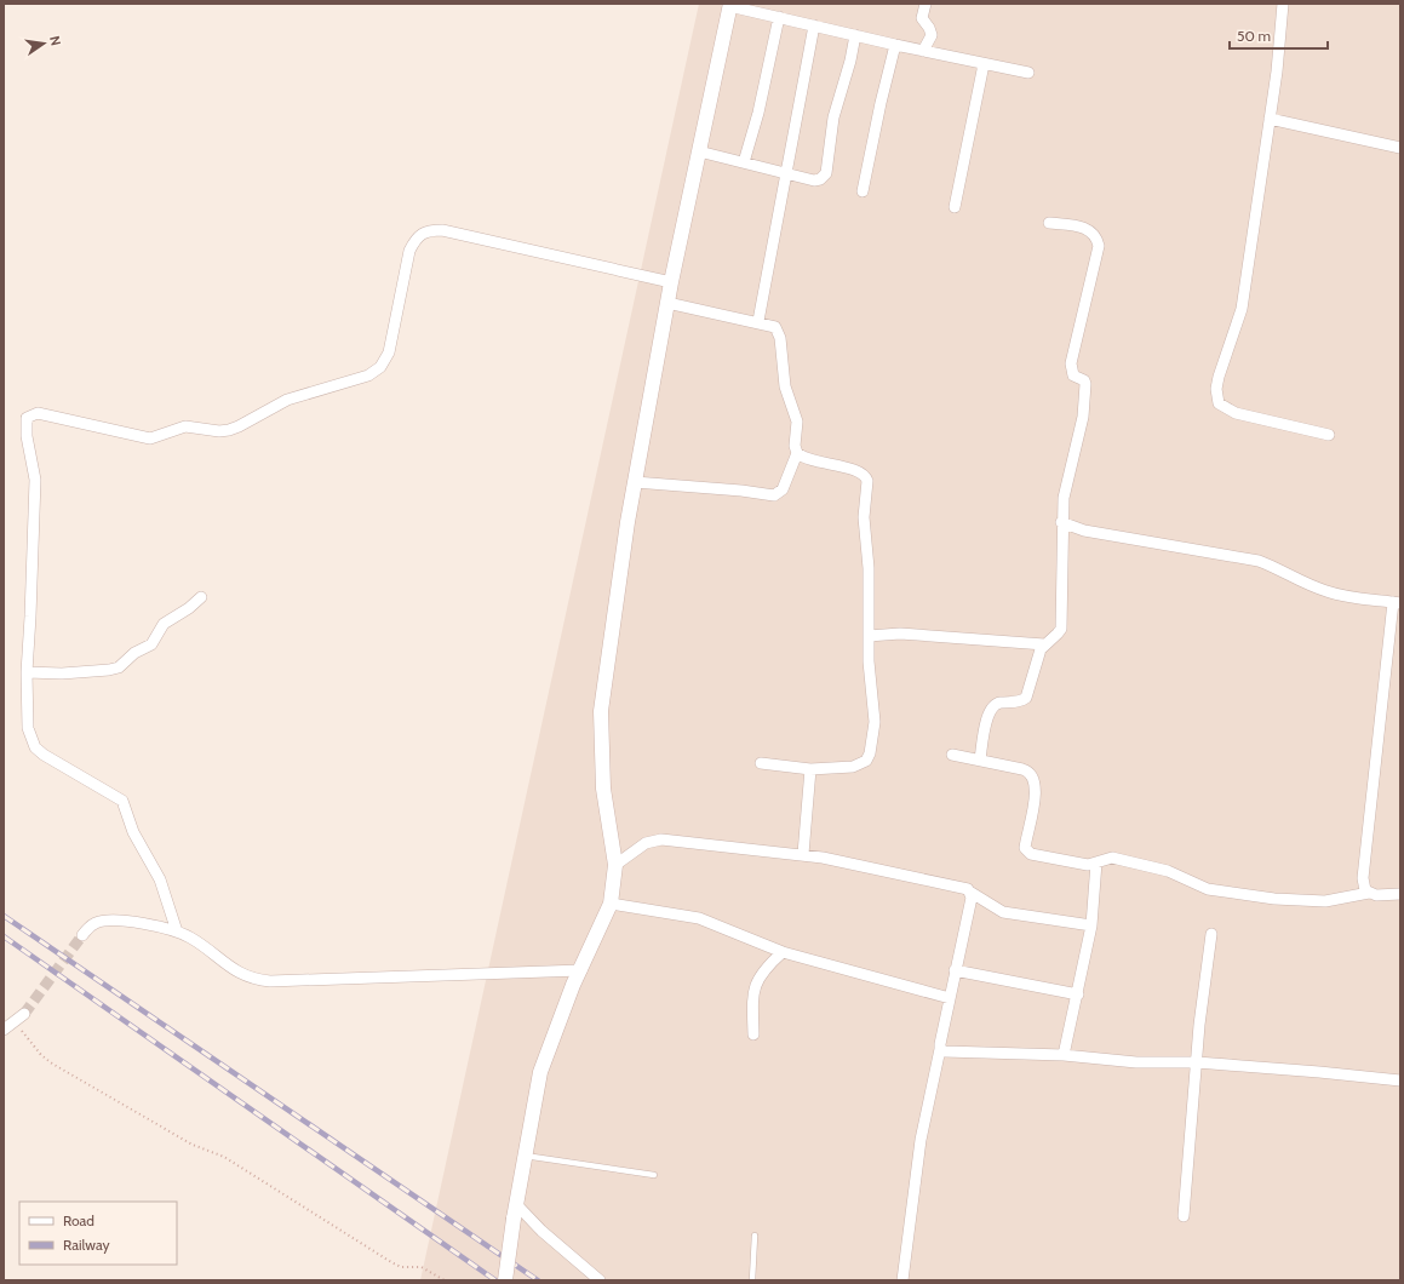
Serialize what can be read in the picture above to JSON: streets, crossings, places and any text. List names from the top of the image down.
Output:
{
  "legend": ["Road", "Railway"],
  "scale_bar": "50 m",
  "north": "right"
}
